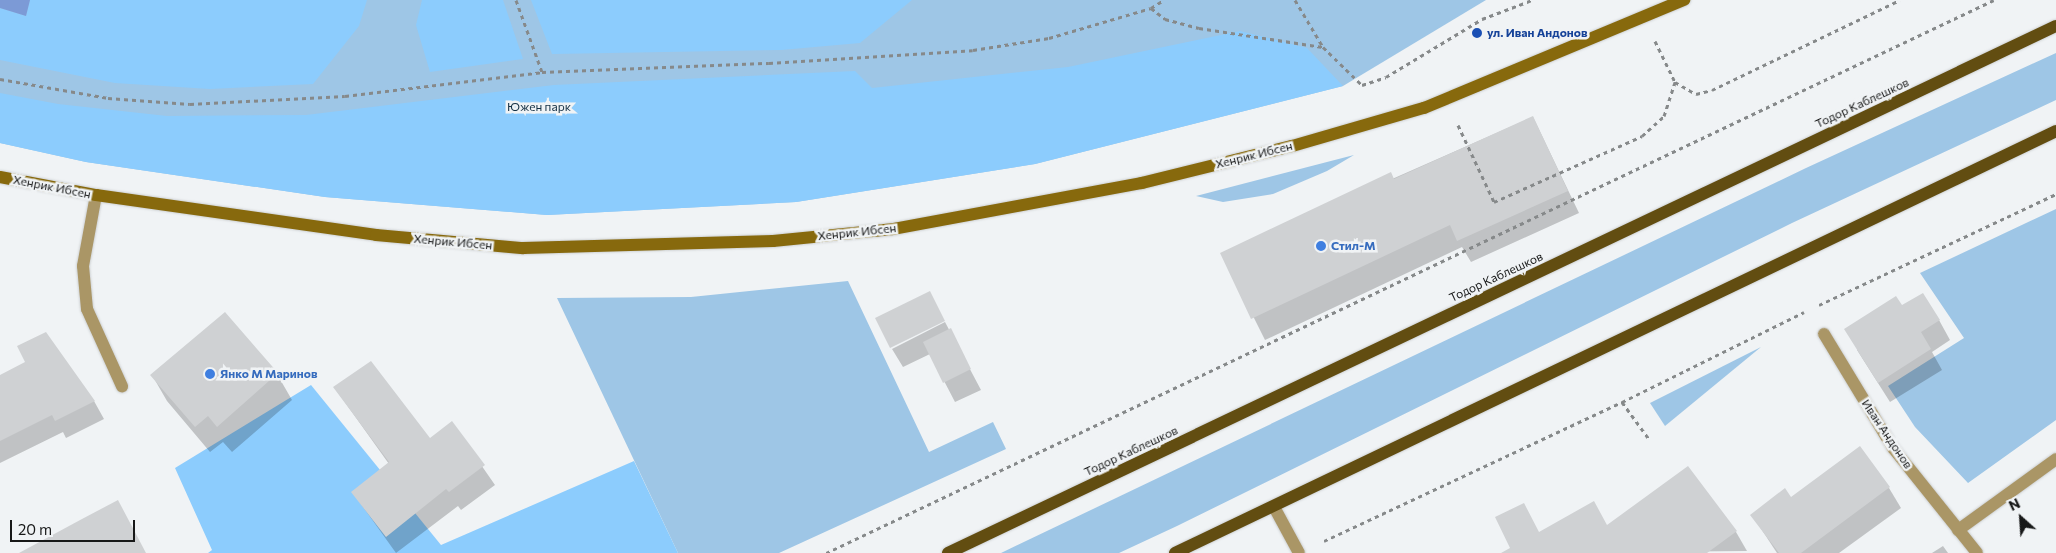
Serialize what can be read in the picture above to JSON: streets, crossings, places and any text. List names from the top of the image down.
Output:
{
  "streets": {
    "main road": ["Тодор Каблешков", "Хенрик Ибсен"],
    "street": ["Иван Андонов"]
  },
  "parks": ["Южен парк"],
  "places": ["ул. Иван Андонов", "Стил-М", "Янко М Маринов"],
  "scale_bar": "20 m",
  "north": "top left"
}
